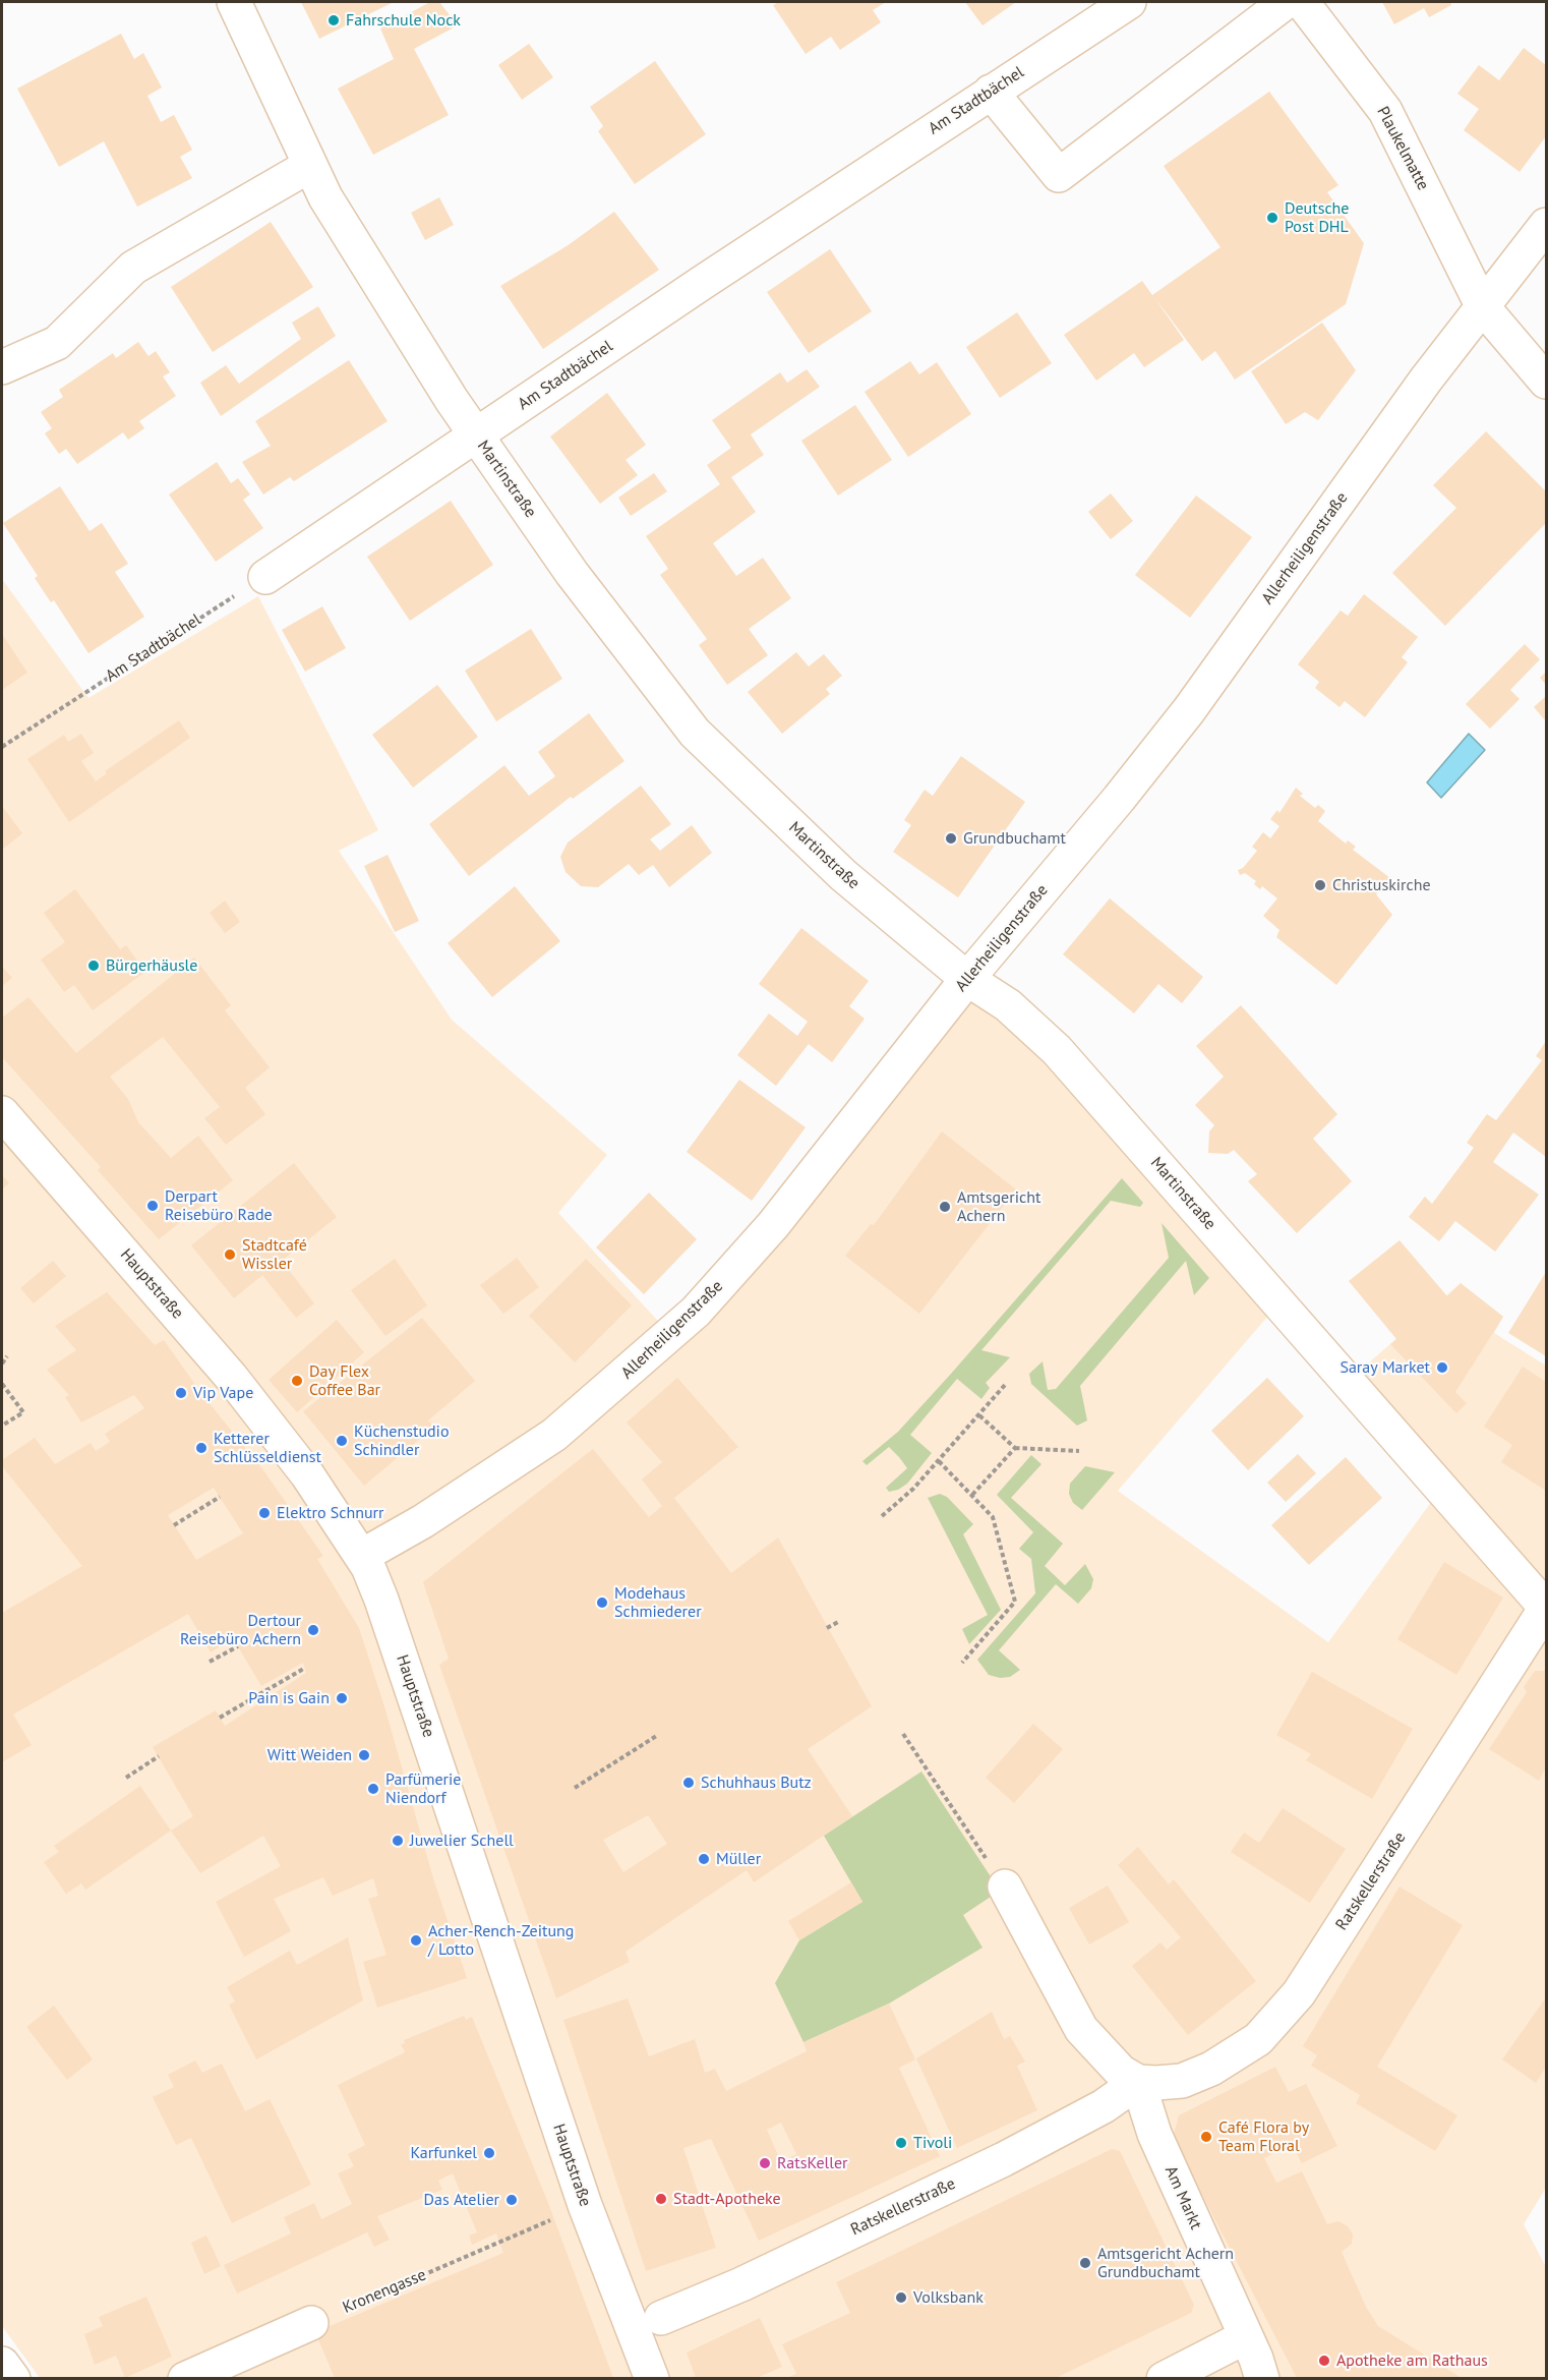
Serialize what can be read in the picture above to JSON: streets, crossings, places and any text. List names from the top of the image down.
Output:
{
  "streets": {
    "street": [
      "Am Stadtbächel",
      "Plaukelmatte",
      "Martinstraße",
      "Allerheiligenstraße",
      "Hauptstraße",
      "Ratskellerstraße",
      "Am Markt"
    ],
    "path": ["Kronengasse"]
  },
  "crossings": [
    ["Am Stadtbächel", "Martinstraße"],
    ["Plaukelmatte", "Allerheiligenstraße"],
    ["Martinstraße", "Allerheiligenstraße"],
    ["Martinstraße", "Ratskellerstraße"],
    ["Allerheiligenstraße", "Hauptstraße"],
    ["Hauptstraße", "Kronengasse"],
    ["Ratskellerstraße", "Am Markt"]
  ],
  "places": [
    "Fahrschule Nock",
    "Deutsche Post DHL",
    "Grundbuchamt",
    "Christuskirche",
    "Bürgerhäusle",
    "Derpart Reisebüro Rade",
    "Amtsgericht Achern",
    "Stadtcafé Wissler",
    "Saray Market",
    "Day Flex Coffee Bar",
    "Vip Vape",
    "Küchenstudio Schindler",
    "Ketterer Schlüsseldienst",
    "Elektro Schnurr",
    "Modehaus Schmiederer",
    "Dertour Reisebüro Achern",
    "Pain is Gain",
    "Witt Weiden",
    "Schuhhaus Butz",
    "Parfümerie Niendorf",
    "Juwelier Schell",
    "Müller",
    "Acher-Rench-Zeitung / Lotto",
    "Café Flora by Team Floral",
    "Tivoli",
    "Karfunkel",
    "RatsKeller",
    "Stadt-Apotheke",
    "Das Atelier",
    "Amtsgericht Achern Grundbuchamt",
    "Volksbank",
    "Apotheke am Rathaus"
  ]
}
